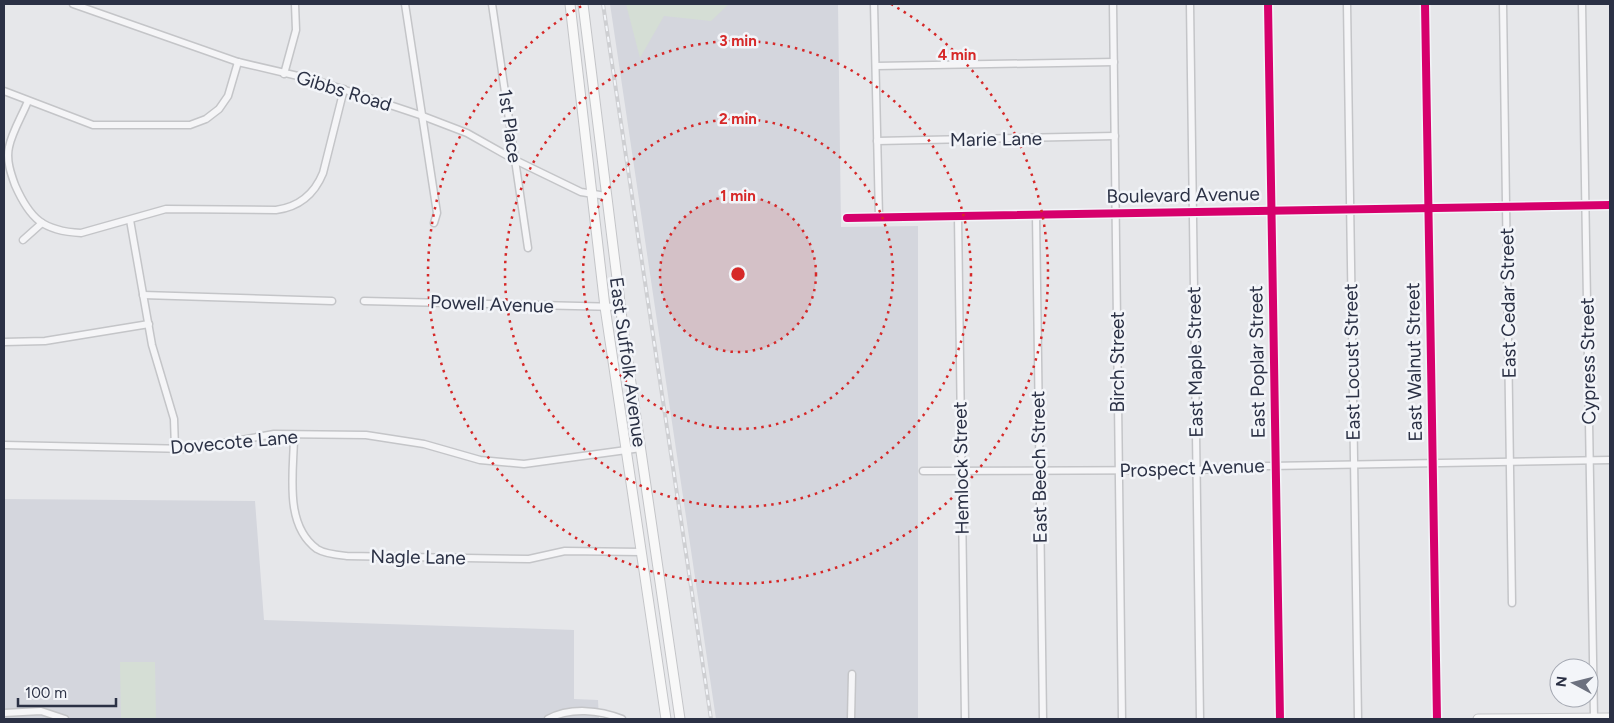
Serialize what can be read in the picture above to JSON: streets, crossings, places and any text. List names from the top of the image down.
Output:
{
  "streets": {
    "main road": ["East Suffolk Avenue"],
    "street": [
      "Gibbs Road",
      "1st Place",
      "Marie Lane",
      "Boulevard Avenue",
      "East Cedar Street",
      "Powell Avenue",
      "Cypress Street",
      "Birch Street",
      "East Maple Street",
      "East Poplar Street",
      "East Locust Street",
      "East Walnut Street",
      "Dovecote Lane",
      "East Beech Street",
      "Hemlock Street",
      "Prospect Avenue",
      "Nagle Lane"
    ]
  },
  "crossings": [
    ["Gibbs Road", "1st Place"],
    ["Gibbs Road", "East Suffolk Avenue"],
    ["Marie Lane", "Birch Street"],
    ["Boulevard Avenue", "East Cedar Street"],
    ["Boulevard Avenue", "Cypress Street"],
    ["Boulevard Avenue", "Birch Street"],
    ["Boulevard Avenue", "East Maple Street"],
    ["Boulevard Avenue", "East Poplar Street"],
    ["Boulevard Avenue", "East Locust Street"],
    ["Boulevard Avenue", "East Walnut Street"],
    ["Boulevard Avenue", "East Beech Street"],
    ["Boulevard Avenue", "Hemlock Street"],
    ["East Cedar Street", "Prospect Avenue"],
    ["Powell Avenue", "East Suffolk Avenue"],
    ["Cypress Street", "Prospect Avenue"],
    ["East Suffolk Avenue", "Dovecote Lane"],
    ["East Suffolk Avenue", "Nagle Lane"],
    ["Birch Street", "Prospect Avenue"],
    ["East Maple Street", "Prospect Avenue"],
    ["East Poplar Street", "Prospect Avenue"],
    ["East Locust Street", "Prospect Avenue"],
    ["East Walnut Street", "Prospect Avenue"],
    ["Dovecote Lane", "Nagle Lane"],
    ["East Beech Street", "Prospect Avenue"],
    ["Hemlock Street", "Prospect Avenue"]
  ],
  "scale_bar": "100 m",
  "north": "left",
  "rings": [
    "3 min",
    "4 min",
    "2 min",
    "1 min"
  ]
}
